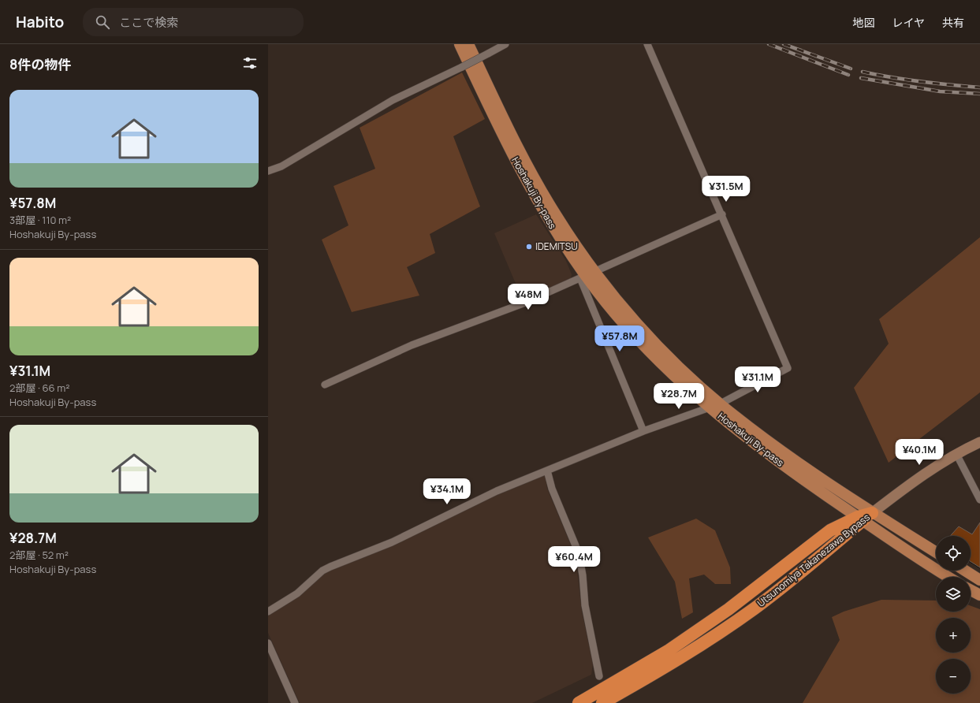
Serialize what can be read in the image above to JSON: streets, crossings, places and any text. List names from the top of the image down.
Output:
{
  "streets": {
    "highway": ["Utsunomiya Takanezawa Bypass"],
    "main road": ["Hoshakuji By-pass"]
  },
  "crossings": [
    ["Hoshakuji By-pass", "Utsunomiya Takanezawa Bypass"]
  ],
  "places": ["IDEMITSU"],
  "page": {
    "header": "Habito",
    "search": "ここで検索",
    "nav": ["地図", "レイヤ", "共有"],
    "heading": "8件の物件",
    "list": [
      {
        "name": "¥57.8M",
        "note": "3部屋 · 110 m² · Hoshakuji By-pass"
      },
      {
        "name": "¥31.1M",
        "note": "2部屋 · 66 m² · Hoshakuji By-pass"
      },
      {
        "name": "¥28.7M",
        "note": "2部屋 · 52 m² · Hoshakuji By-pass"
      }
    ],
    "price": [
      "¥31.5M",
      "¥48M",
      "¥57.8M",
      "¥31.1M",
      "¥28.7M",
      "¥40.1M",
      "¥34.1M",
      "¥60.4M"
    ],
    "map_buttons": ["+", "−"]
  }
}
